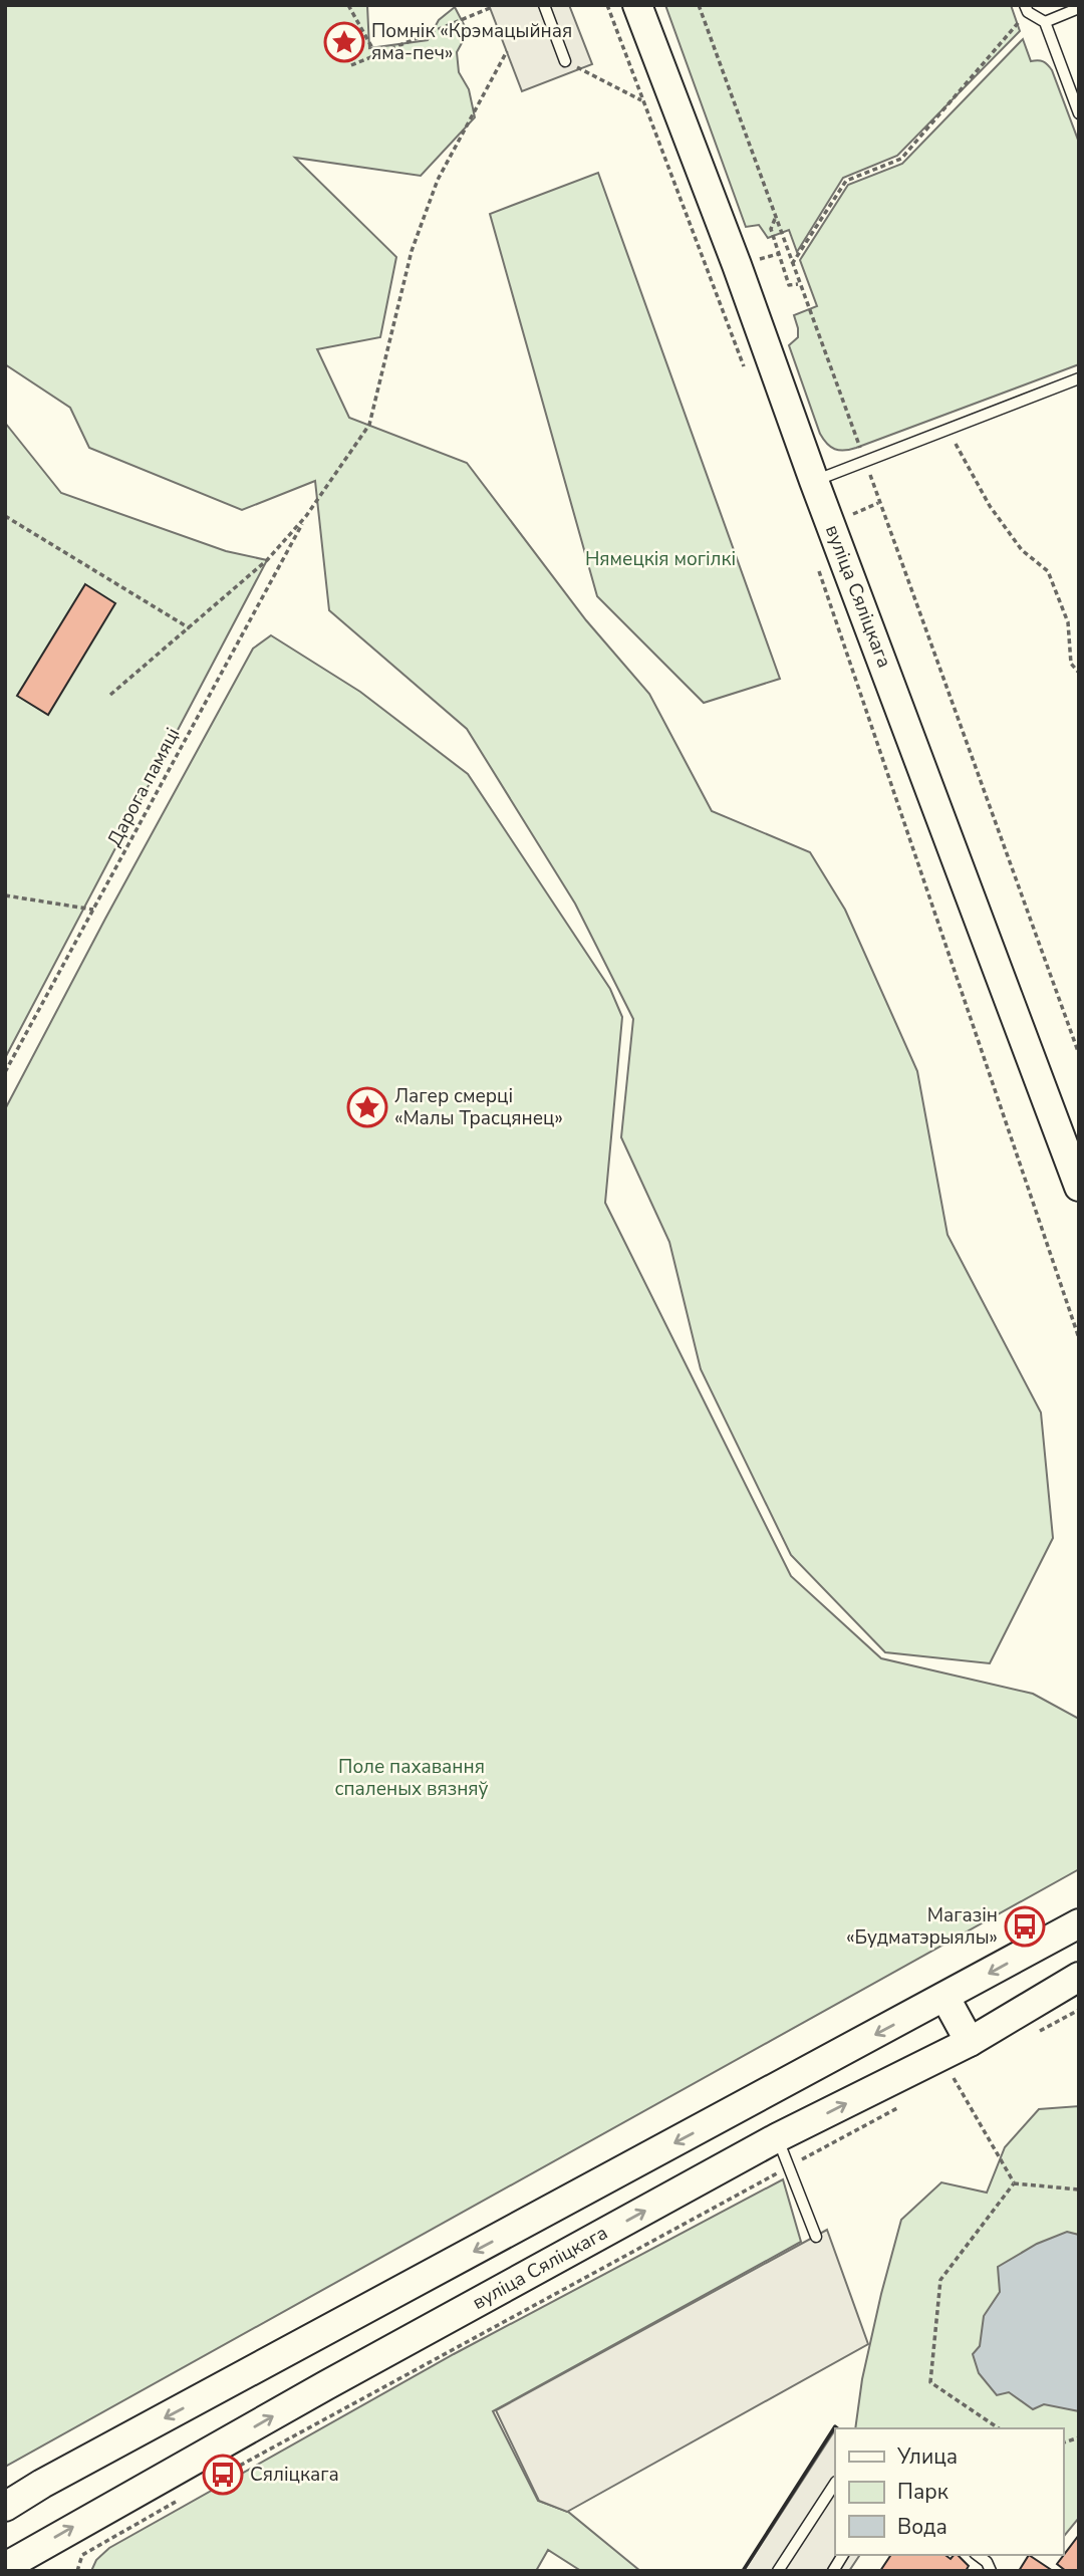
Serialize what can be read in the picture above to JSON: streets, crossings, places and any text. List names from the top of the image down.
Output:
{
  "streets": {
    "main road": ["вуліца Сяліцкага"],
    "path": ["Дарога памяці"]
  },
  "parks": ["Нямецкія могілкі", "Поле пахавання спаленых вязняў"],
  "places": {
    "place": ["Помнік «Крэмацыйная яма-печ»", "Лагер смерці «Малы Трасцянец»"],
    "bus stop": ["Магазін «Будматэрыялы»", "Сяліцкага"]
  },
  "legend": ["Улица", "Парк", "Вода"]
}
